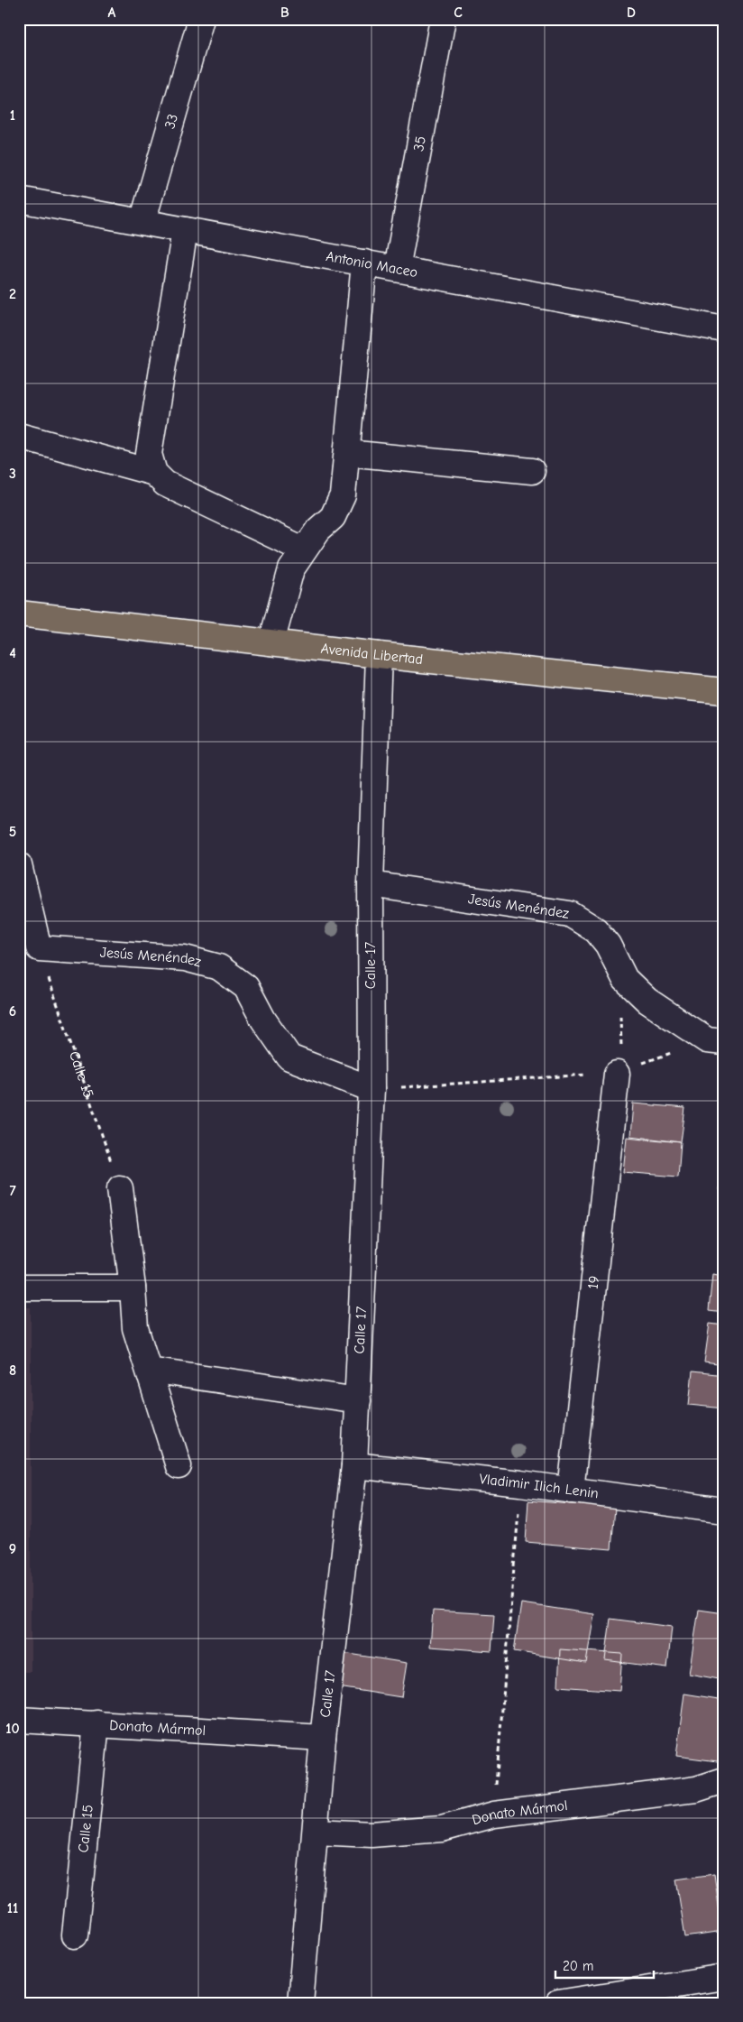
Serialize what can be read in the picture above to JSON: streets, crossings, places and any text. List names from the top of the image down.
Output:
{
  "streets": {
    "main road": ["Avenida Libertad"],
    "street": [
      "33",
      "35",
      "Antonio Maceo",
      "Jesús Menéndez",
      "Calle 17",
      "Calle 15",
      "19",
      "Vladimir Ilich Lenin",
      "Donato Mármol"
    ]
  },
  "crossings": [
    ["33", "Antonio Maceo"],
    ["35", "Antonio Maceo"],
    ["Avenida Libertad", "Calle 17"],
    ["Jesús Menéndez", "Calle 17"],
    ["Jesús Menéndez", "Calle 15"],
    ["Calle 17", "Vladimir Ilich Lenin"],
    ["Calle 17", "Donato Mármol"],
    ["Calle 15", "Donato Mármol"],
    ["19", "Vladimir Ilich Lenin"]
  ],
  "scale_bar": "20 m",
  "grid": {
    "columns": [
      "A",
      "B",
      "C",
      "D"
    ],
    "rows": [
      "1",
      "2",
      "3",
      "4",
      "5",
      "6",
      "7",
      "8",
      "9",
      "10",
      "11"
    ]
  }
}
